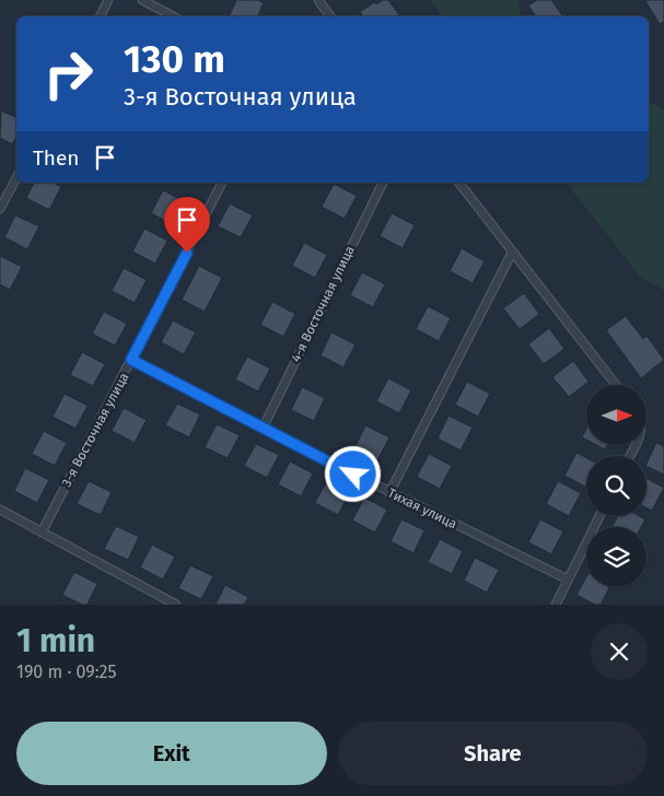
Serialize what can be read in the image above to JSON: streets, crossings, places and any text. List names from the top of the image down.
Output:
{
  "streets": {
    "lane": ["4-я Восточная улица", "3-я Восточная улица", "Тихая улица"]
  },
  "crossings": [
    ["4-я Восточная улица", "Тихая улица"],
    ["3-я Восточная улица", "Тихая улица"]
  ],
  "north": "right",
  "page": {
    "turn": ["130 m", "3-я Восточная улица"],
    "then": "Then",
    "heading": ["1 min", "190 m · 09:25"],
    "buttons": ["Exit", "Share"]
  }
}
